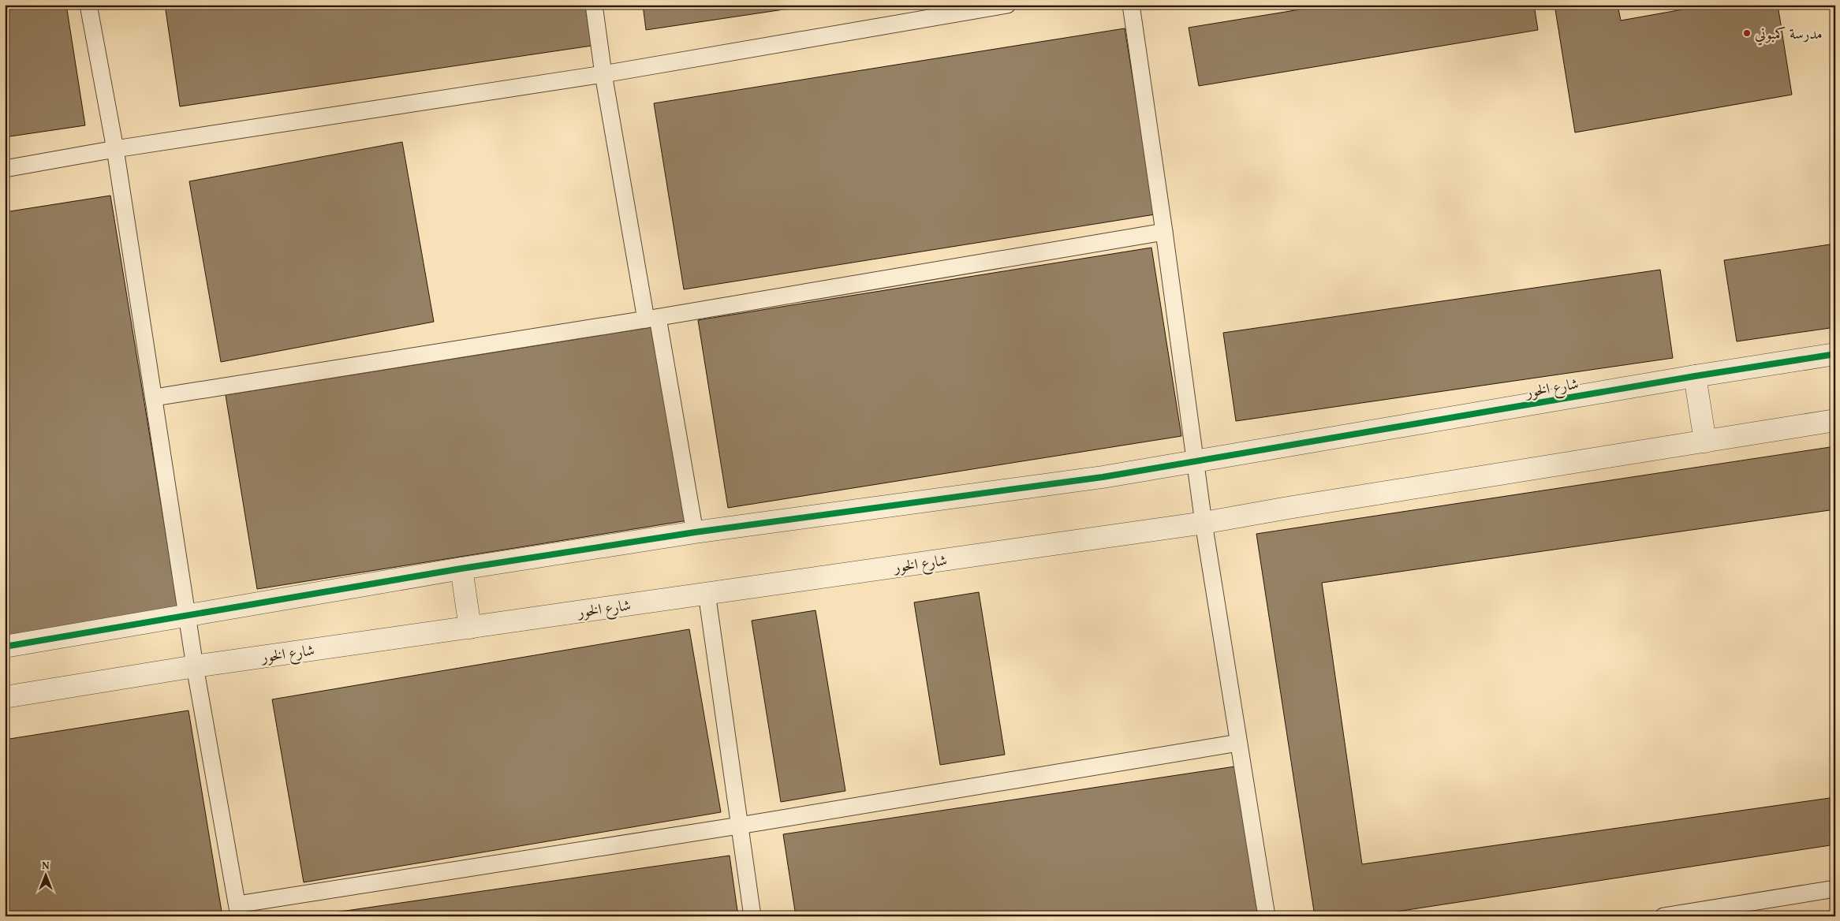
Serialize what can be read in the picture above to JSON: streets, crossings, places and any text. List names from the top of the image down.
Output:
{
  "streets": {
    "street": ["شارع الخور"]
  },
  "places": ["مدرسة كمبوني"],
  "north": "top"
}
